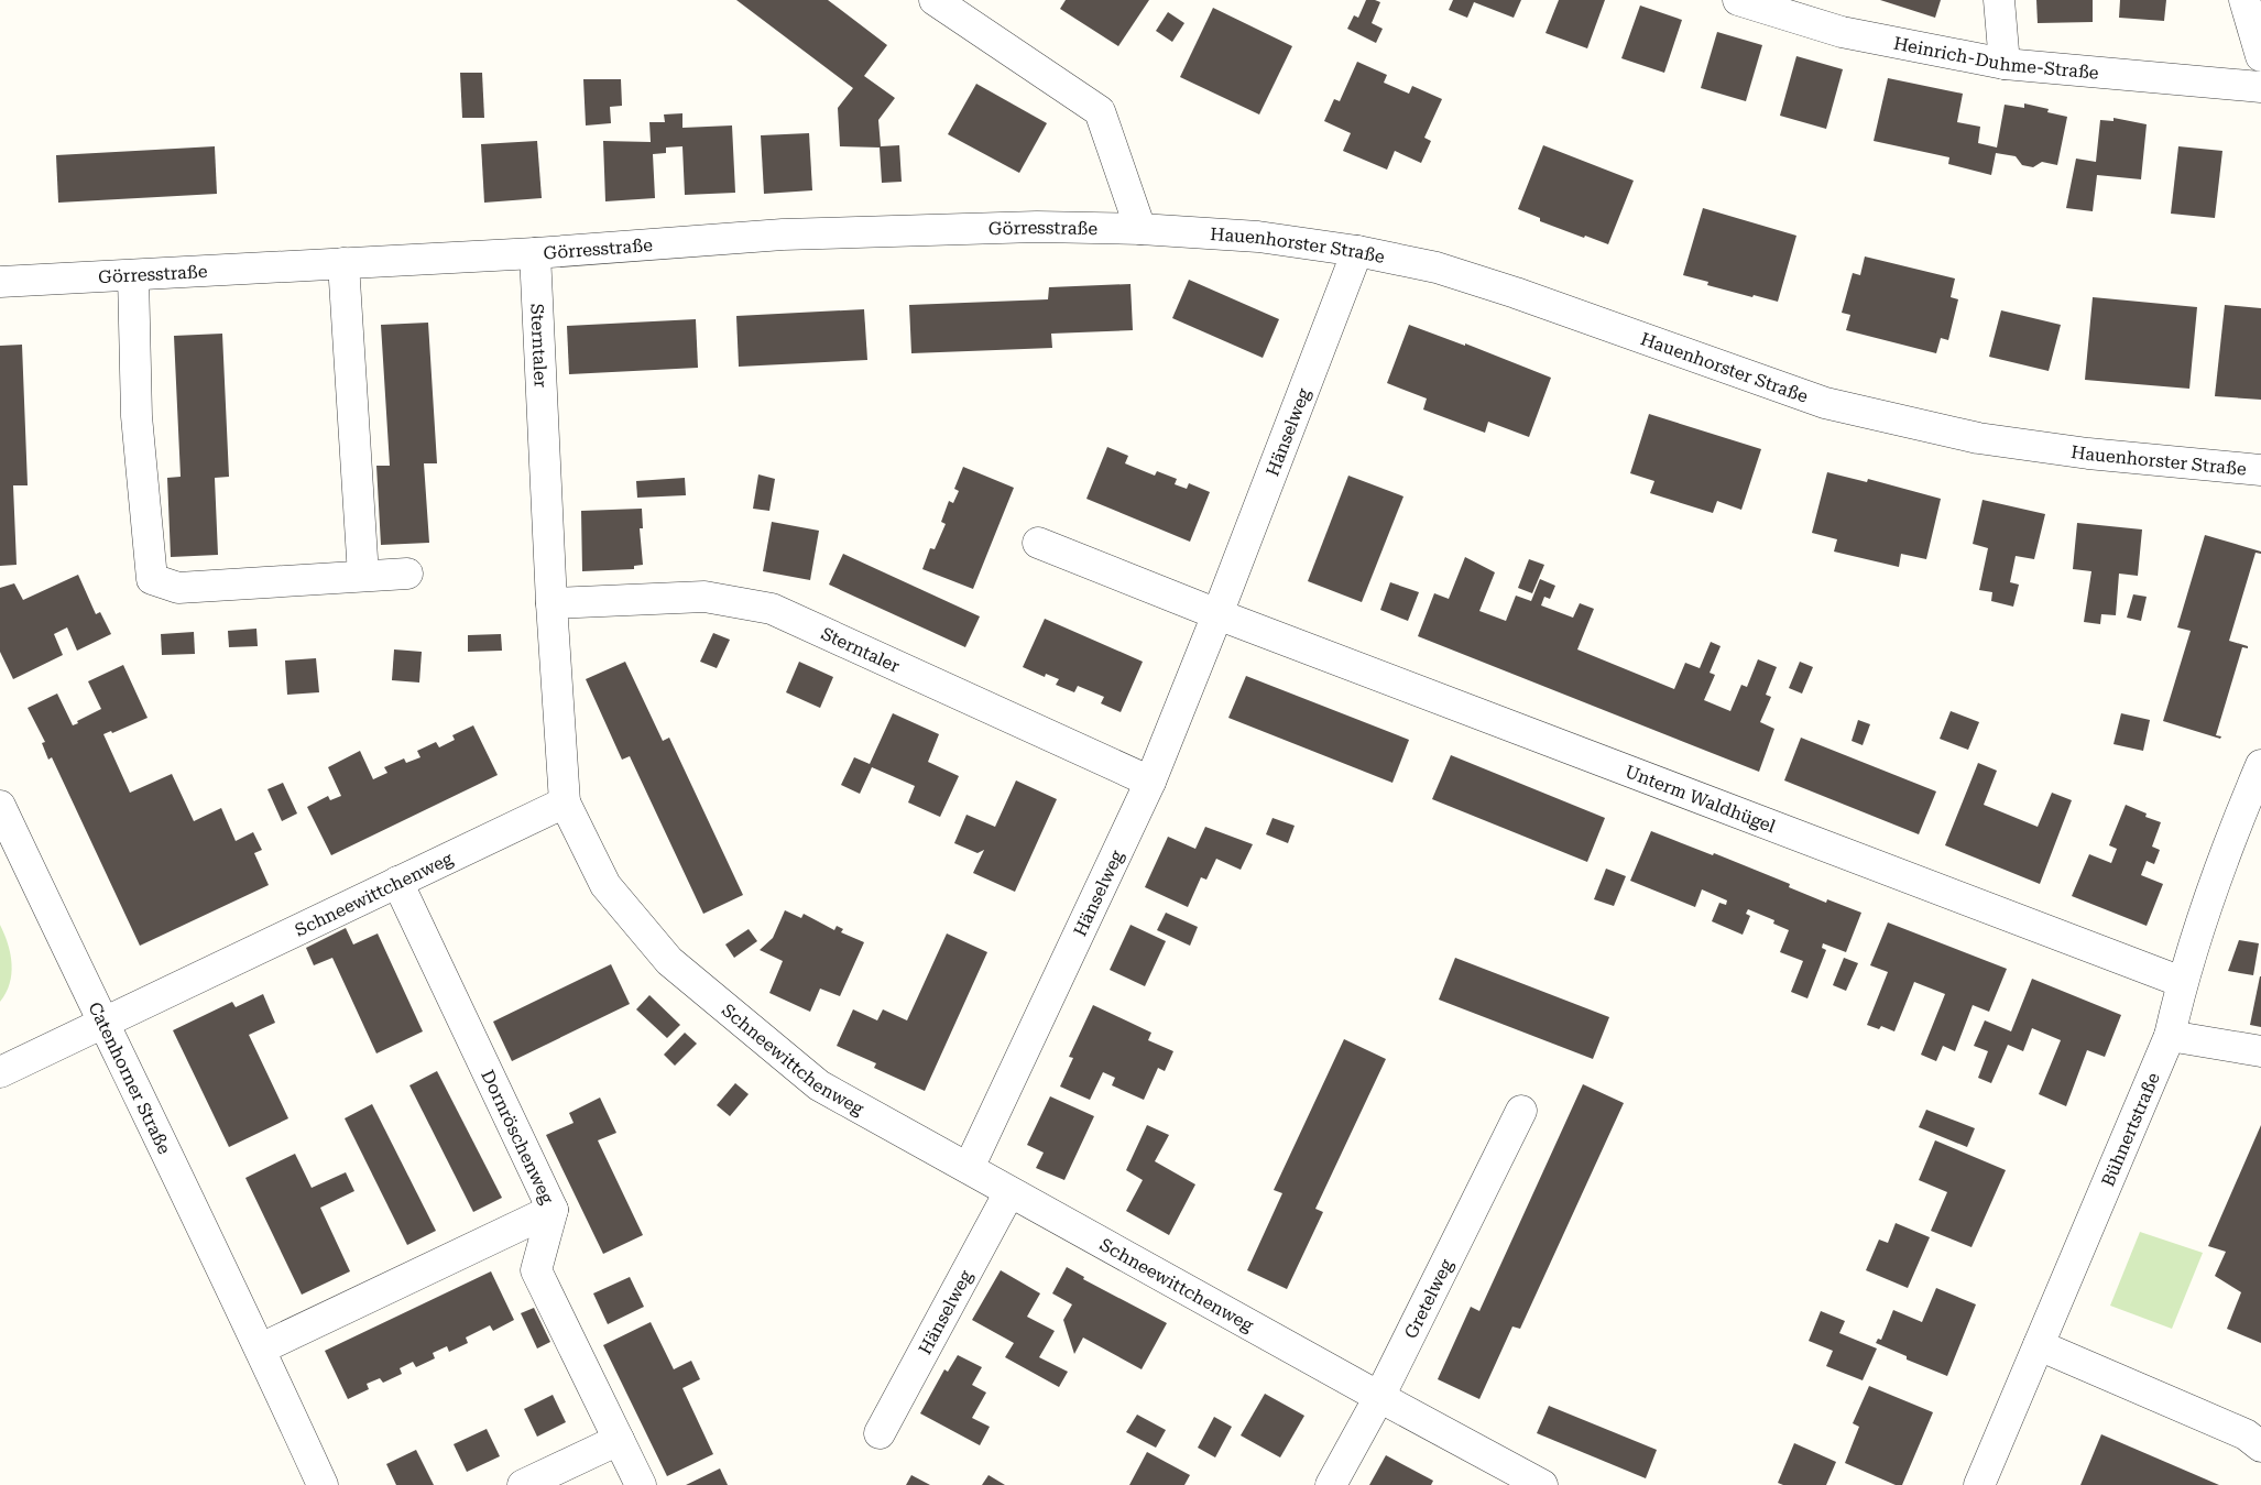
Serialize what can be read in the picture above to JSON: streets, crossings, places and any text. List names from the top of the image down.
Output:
{
  "streets": {
    "street": [
      "Heinrich-Duhme-Straße",
      "Görresstraße",
      "Hauenhorster Straße",
      "Sterntaler",
      "Hänselweg",
      "Unterm Waldhügel",
      "Schneewittchenweg",
      "Catenhorner Straße",
      "Bühnertstraße",
      "Dornröschenweg",
      "Gretelweg"
    ]
  },
  "crossings": [
    ["Görresstraße", "Hauenhorster Straße"],
    ["Görresstraße", "Sterntaler"],
    ["Hauenhorster Straße", "Hänselweg"],
    ["Sterntaler", "Hänselweg"],
    ["Sterntaler", "Schneewittchenweg"],
    ["Hänselweg", "Unterm Waldhügel"],
    ["Hänselweg", "Schneewittchenweg"],
    ["Unterm Waldhügel", "Bühnertstraße"],
    ["Schneewittchenweg", "Catenhorner Straße"],
    ["Schneewittchenweg", "Dornröschenweg"],
    ["Schneewittchenweg", "Gretelweg"]
  ]
}
